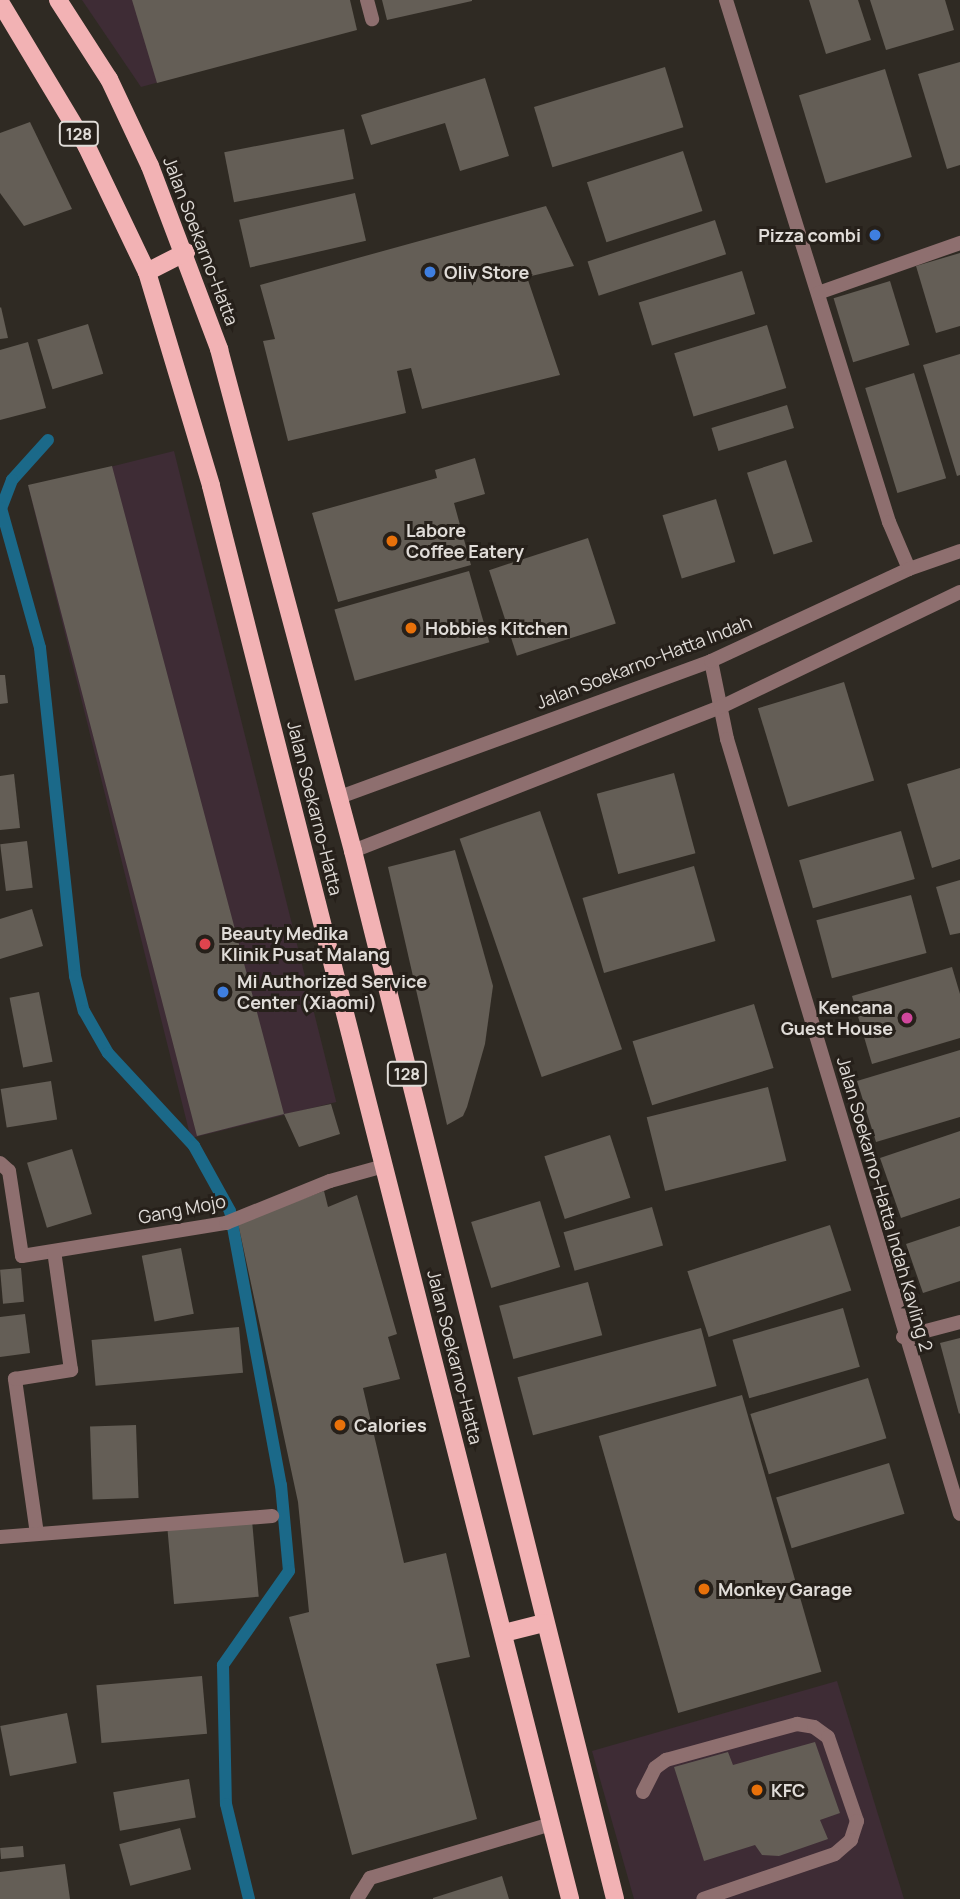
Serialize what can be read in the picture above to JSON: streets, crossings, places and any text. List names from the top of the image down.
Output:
{
  "streets": {
    "main road": ["128", "Jalan Soekarno-Hatta"],
    "street": ["Jalan Soekarno-Hatta Indah", "Jalan Soekarno-Hatta Indah Kavling 2", "Gang Mojo"]
  },
  "crossings": [
    ["Jalan Soekarno-Hatta", "Jalan Soekarno-Hatta Indah"],
    ["Jalan Soekarno-Hatta", "Gang Mojo"],
    ["Jalan Soekarno-Hatta Indah", "Jalan Soekarno-Hatta Indah Kavling 2"]
  ],
  "places": [
    "Pizza combi",
    "Oliv Store",
    "Labore Coffee Eatery",
    "Hobbies Kitchen",
    "Beauty Medika Klinik Pusat Malang",
    "Mi Authorized Service Center (Xiaomi)",
    "Kencana Guest House",
    "Calories",
    "Monkey Garage",
    "KFC"
  ]
}
